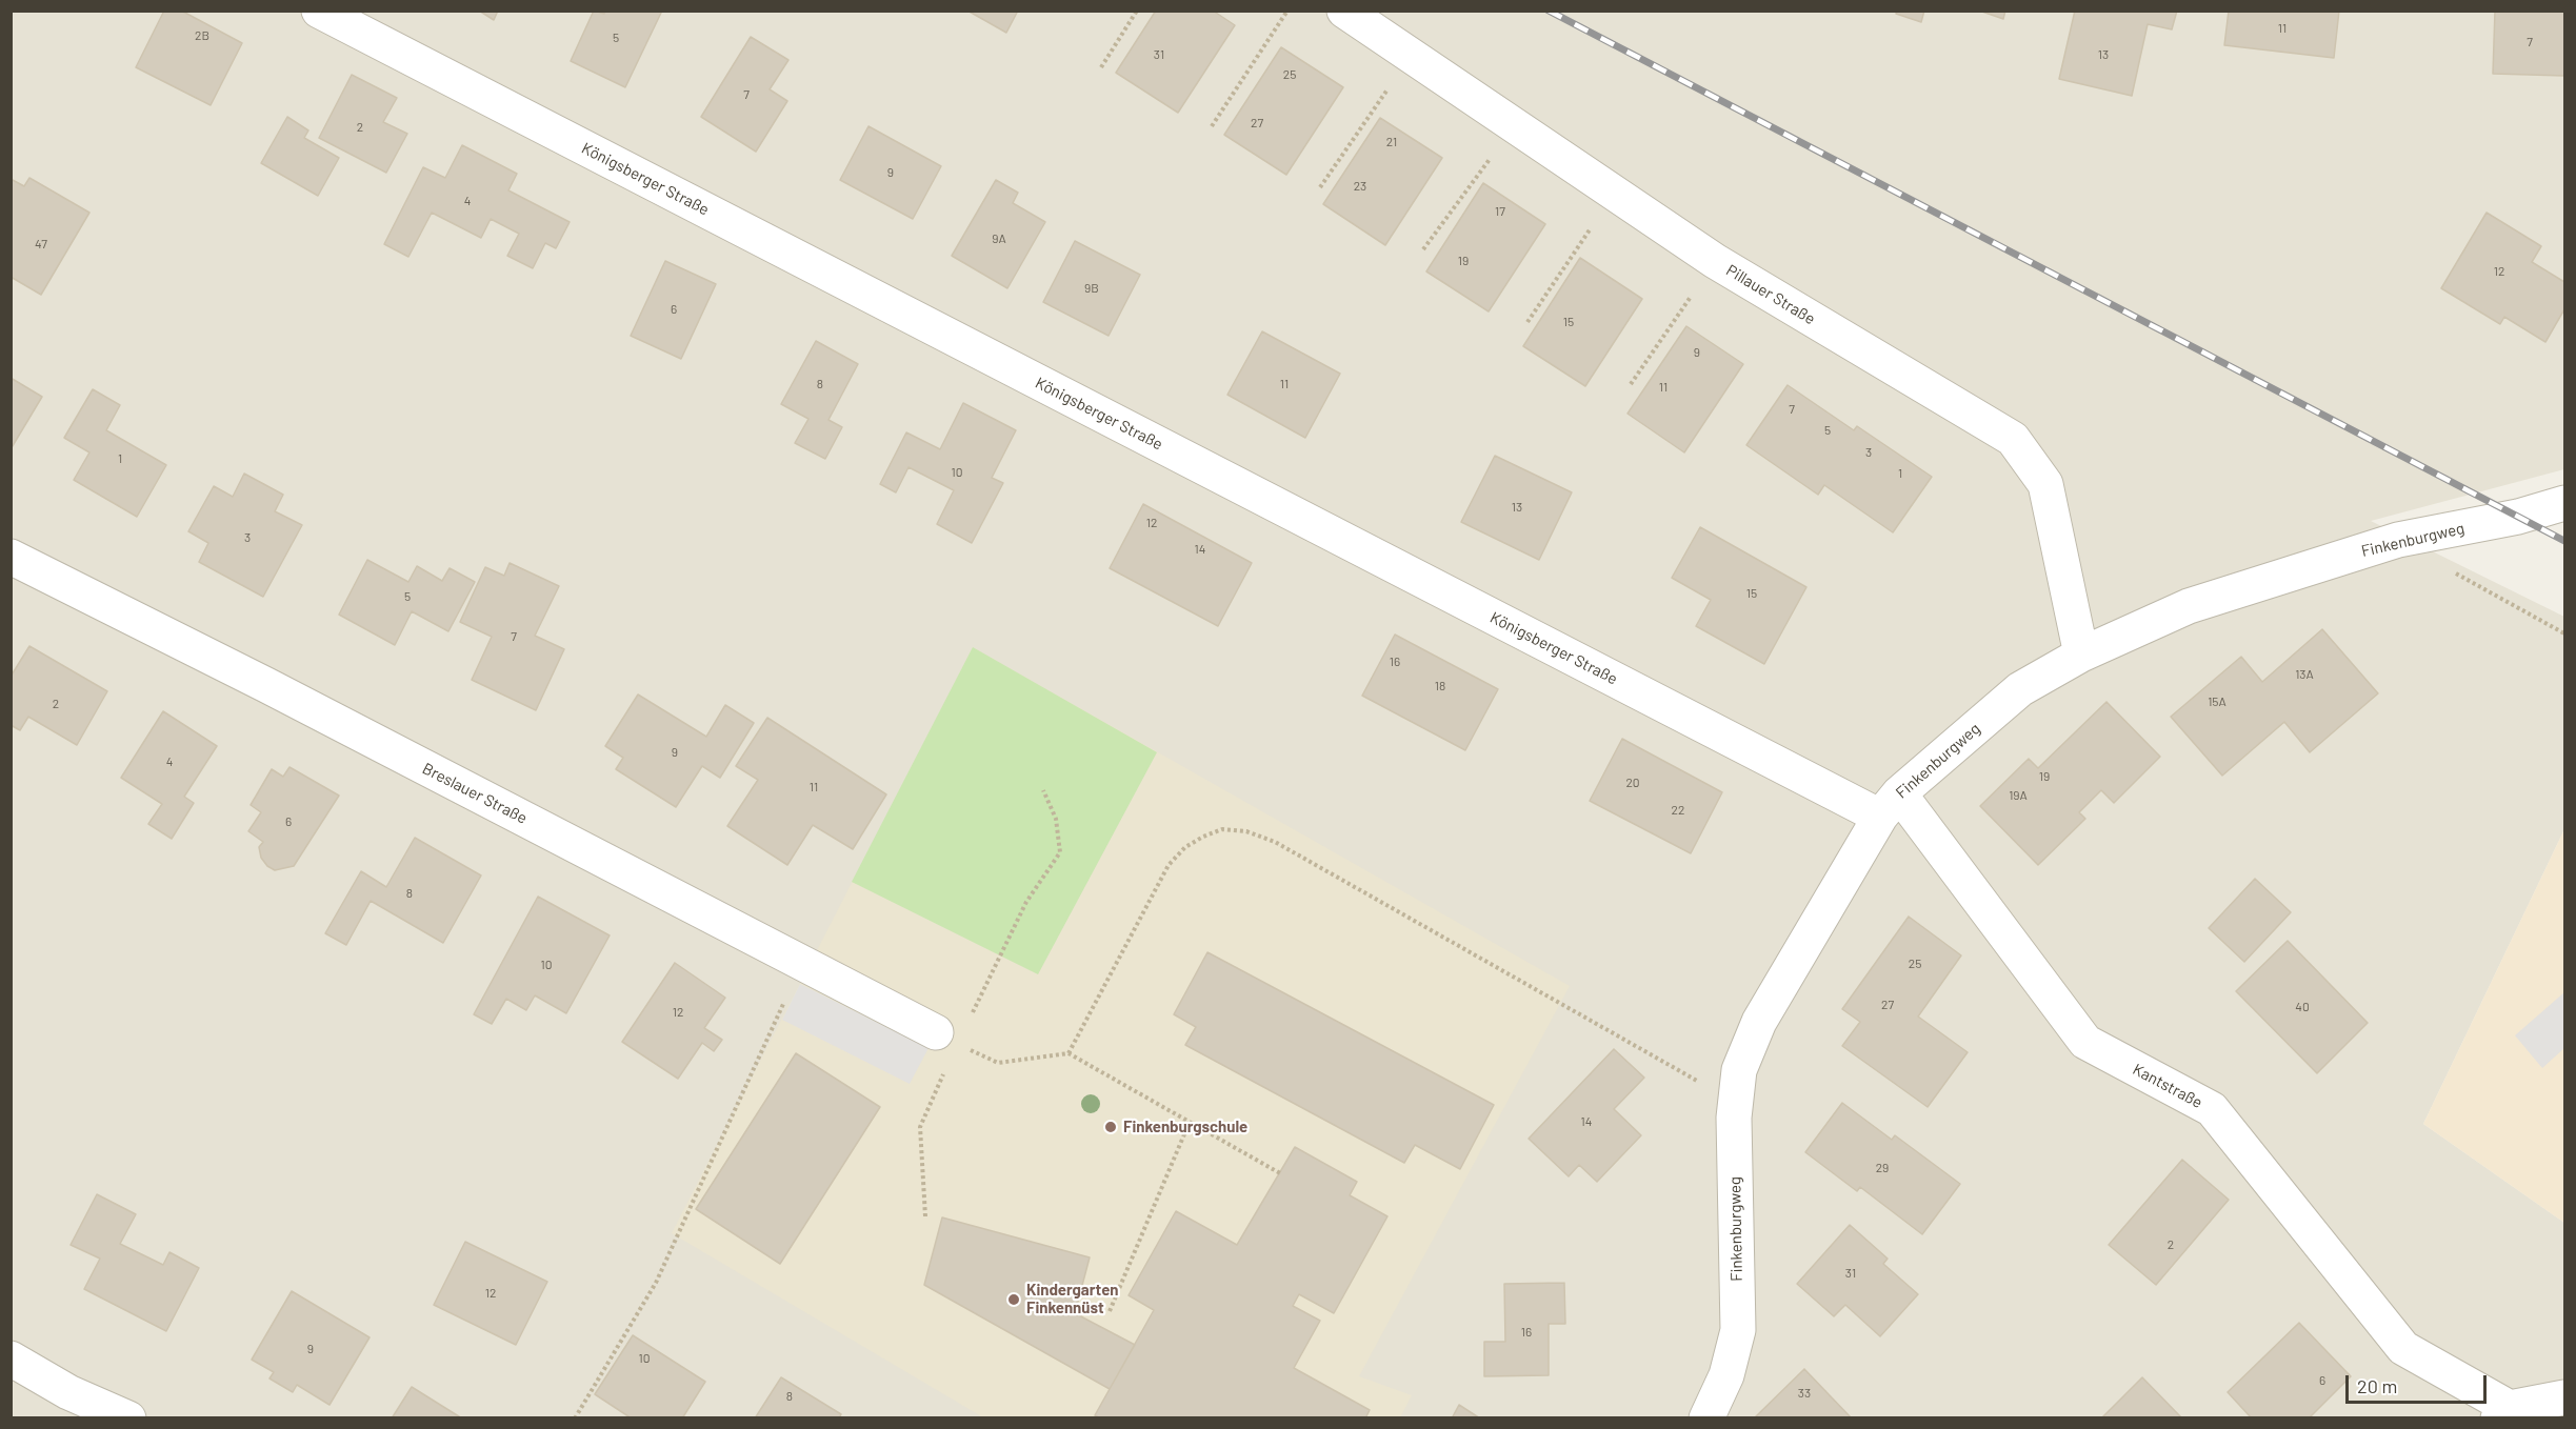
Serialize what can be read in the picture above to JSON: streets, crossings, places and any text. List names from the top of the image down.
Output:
{
  "streets": {
    "street": [
      "Königsberger Straße",
      "Pillauer Straße",
      "Finkenburgweg",
      "Breslauer Straße",
      "Kantstraße"
    ]
  },
  "crossings": [
    ["Königsberger Straße", "Finkenburgweg"],
    ["Königsberger Straße", "Kantstraße"],
    ["Pillauer Straße", "Finkenburgweg"],
    ["Finkenburgweg", "Kantstraße"]
  ],
  "places": ["Finkenburgschule", "Kindergarten Finkennüst"],
  "house_numbers": [
    "11",
    "2B",
    "5",
    "7",
    "31",
    "13",
    "25",
    "7",
    "27",
    "2",
    "21",
    "9",
    "23",
    "4",
    "17",
    "9A",
    "47",
    "19",
    "12",
    "9B",
    "6",
    "15",
    "9",
    "8",
    "11",
    "11",
    "7",
    "5",
    "3",
    "1",
    "10",
    "1",
    "13",
    "12",
    "3",
    "14",
    "15",
    "5",
    "7",
    "16",
    "13A",
    "18",
    "15A",
    "2",
    "9",
    "4",
    "19",
    "20",
    "11",
    "19A",
    "22",
    "6",
    "8",
    "25",
    "10",
    "27",
    "40",
    "12",
    "14",
    "29",
    "2",
    "31",
    "12",
    "16",
    "9",
    "10",
    "6",
    "33",
    "8"
  ],
  "scale_bar": "20 m"
}
